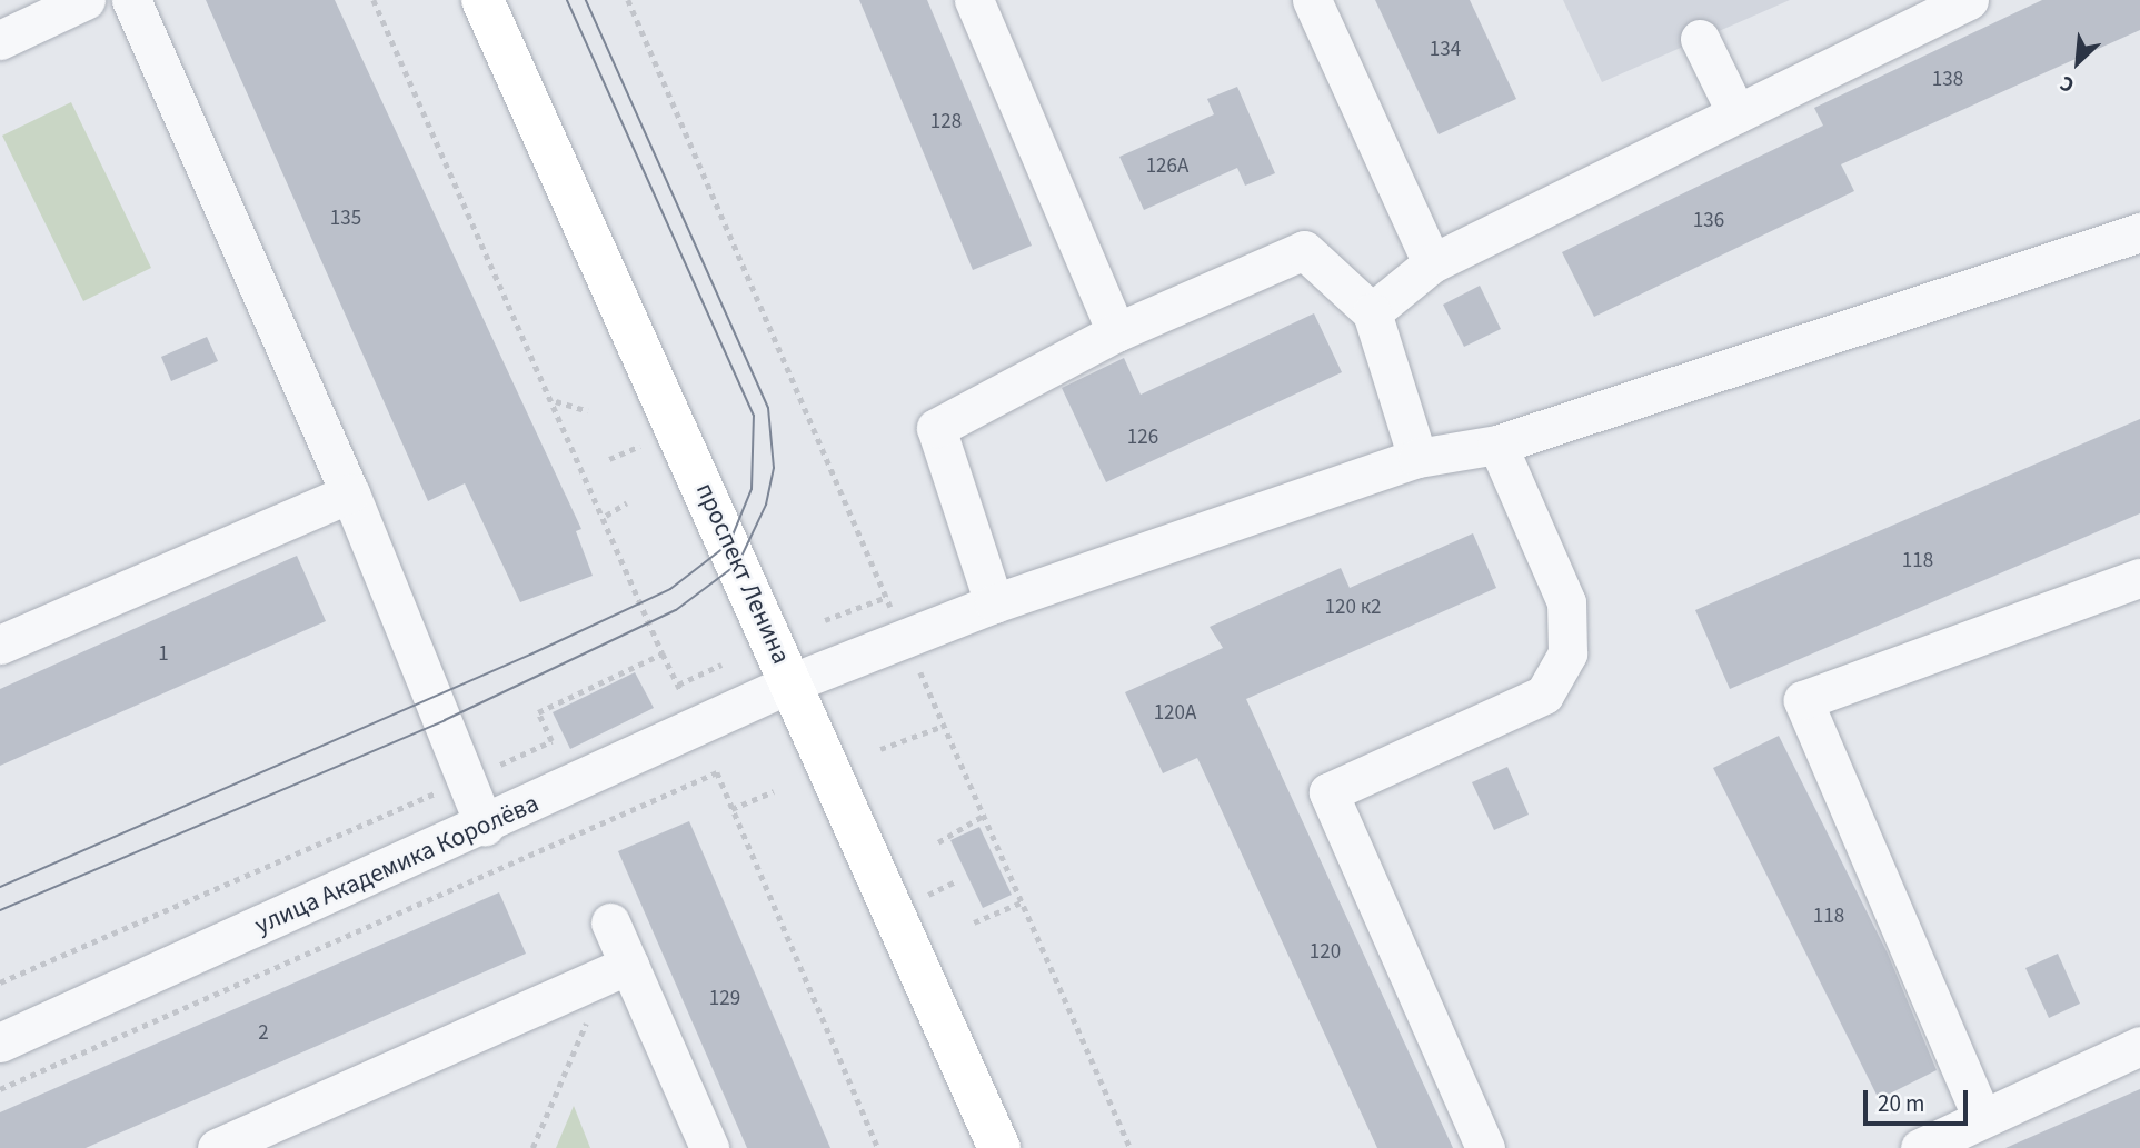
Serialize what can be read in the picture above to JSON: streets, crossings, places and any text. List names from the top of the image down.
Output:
{
  "streets": {
    "main road": ["проспект Ленина"],
    "street": ["улица Академика Королёва"]
  },
  "crossings": [
    ["проспект Ленина", "улица Академика Королёва"]
  ],
  "house_numbers": [
    "134",
    "138",
    "128",
    "126А",
    "135",
    "136",
    "126",
    "118",
    "120 к2",
    "1",
    "120А",
    "118",
    "120",
    "129",
    "2"
  ],
  "scale_bar": "20 m",
  "north": "bottom left"
}
